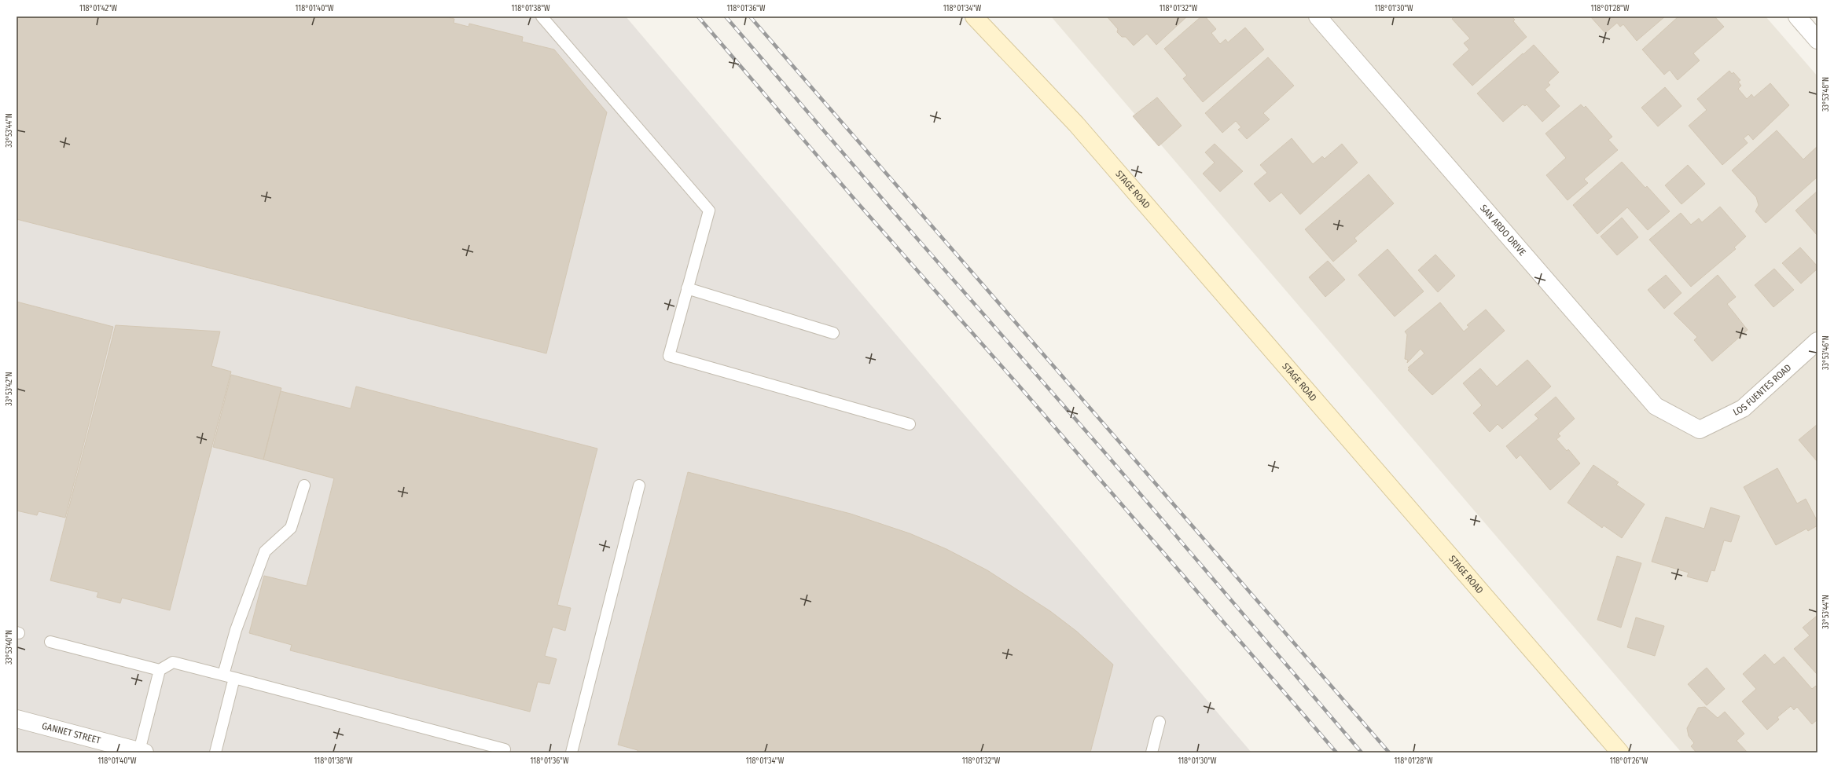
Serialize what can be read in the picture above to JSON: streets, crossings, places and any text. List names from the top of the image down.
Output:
{
  "streets": {
    "main road": ["STAGE ROAD"],
    "street": ["SAN ARDO DRIVE", "LOS FUENTES ROAD", "GANNET STREET"]
  },
  "crossings": [
    ["SAN ARDO DRIVE", "LOS FUENTES ROAD"]
  ],
  "coordinates": [
    "118°01'42\"W",
    "118°01'40\"W",
    "118°01'38\"W",
    "118°01'36\"W",
    "118°01'34\"W",
    "118°01'32\"W",
    "118°01'30\"W",
    "118°01'28\"W",
    "33°53'48\"N",
    "33°53'44\"N",
    "33°53'46\"N",
    "33°53'42\"N",
    "33°53'40\"N",
    "118°01'26\"W"
  ]
}
